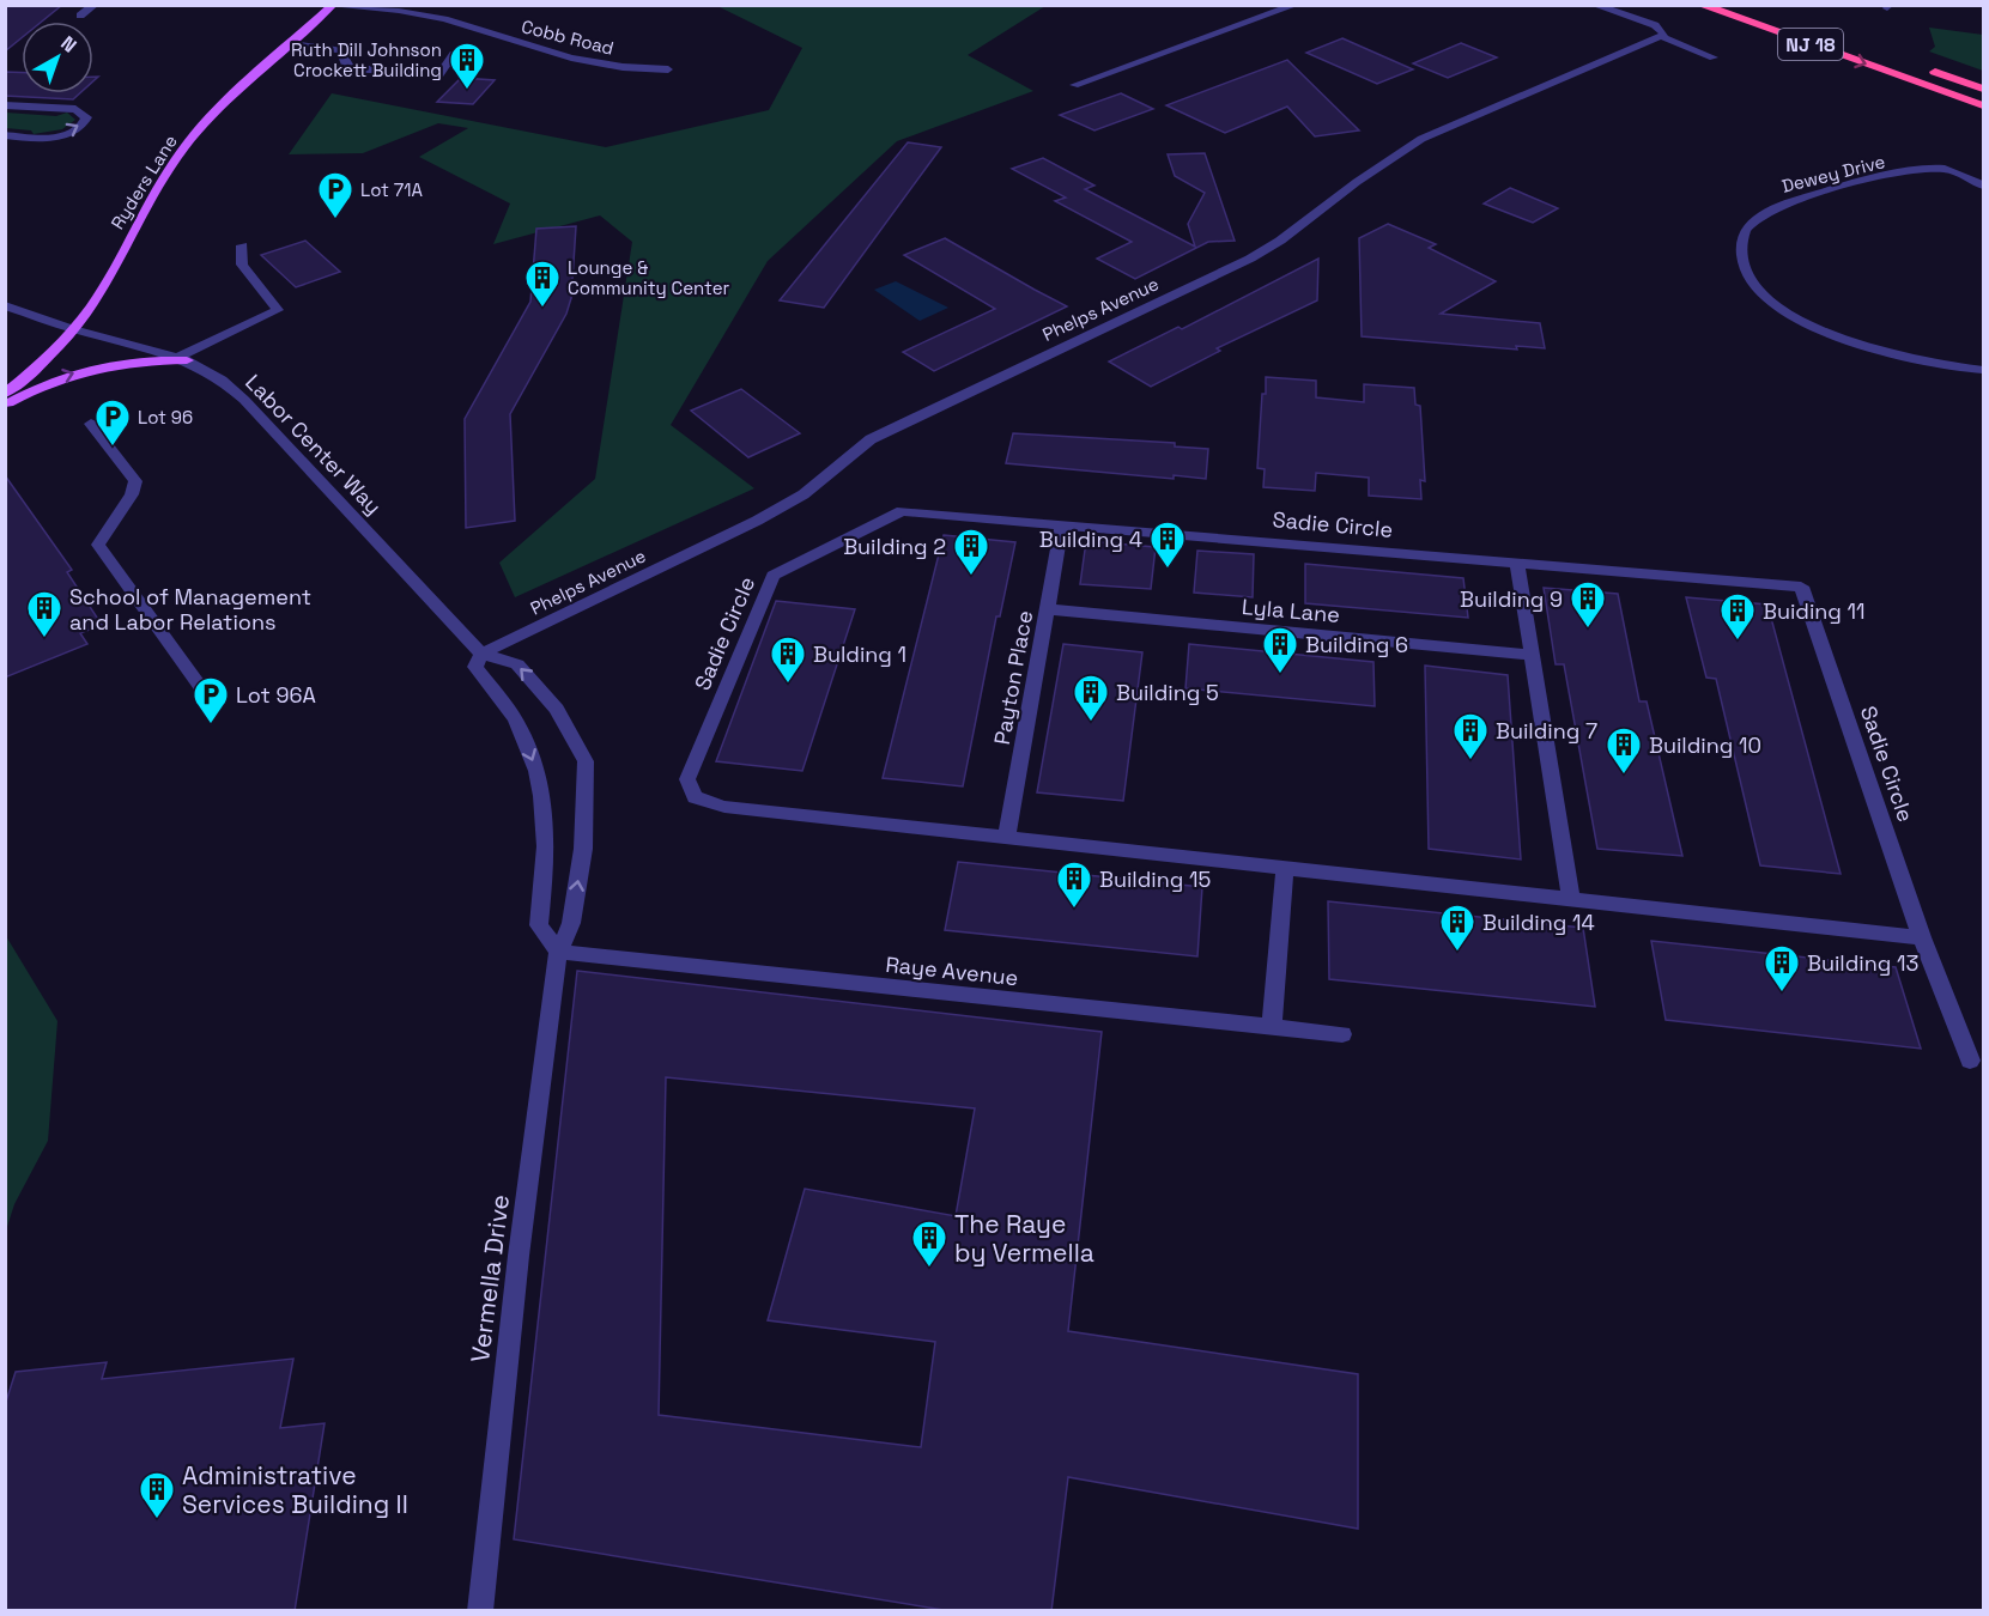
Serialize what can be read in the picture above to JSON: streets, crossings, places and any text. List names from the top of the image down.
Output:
{
  "streets": {
    "highway": ["NJ 18"],
    "main road": ["Ryders Lane"],
    "street": [
      "Cobb Road",
      "Dewey Drive",
      "Phelps Avenue",
      "Labor Center Way",
      "Sadie Circle",
      "Lyla Lane",
      "Payton Place",
      "Raye Avenue",
      "Vermella Drive"
    ]
  },
  "crossings": [
    ["Cobb Road", "Ryders Lane"],
    ["Ryders Lane", "Labor Center Way"],
    ["Phelps Avenue", "Labor Center Way"],
    ["Phelps Avenue", "Vermella Drive"],
    ["Labor Center Way", "Vermella Drive"],
    ["Sadie Circle", "Payton Place"],
    ["Lyla Lane", "Payton Place"],
    ["Raye Avenue", "Vermella Drive"]
  ],
  "places": {
    "building": [
      "Ruth Dill Johnson Crockett Building",
      "Lounge & Community Center",
      "Building 4",
      "Building 2",
      "Building 9",
      "School of Management and Labor Relations",
      "Buiding 11",
      "Building 6",
      "Bulding 1",
      "Building 5",
      "Building 7",
      "Building 10",
      "Building 15",
      "Building 14",
      "Building 13",
      "The Raye by Vermella",
      "Administrative Services Building II"
    ],
    "parking": ["Lot 71A", "Lot 96", "Lot 96A"]
  },
  "north": "top right"
}
